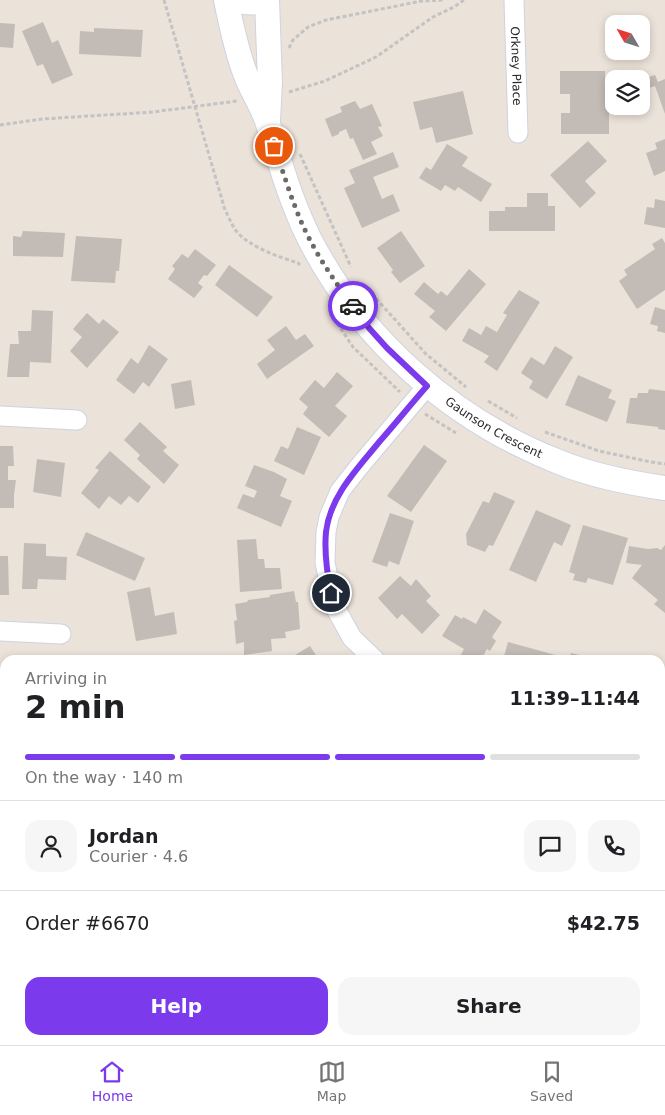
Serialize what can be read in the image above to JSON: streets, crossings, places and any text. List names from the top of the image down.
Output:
{
  "streets": {
    "street": ["Orkney Place", "Gaunson Crescent"]
  },
  "north": "top left",
  "page": {
    "heading": ["2 min", "Arriving in", "11:39–11:44"],
    "panel": [
      "Jordan",
      "Courier · 4.6",
      "Order #6670",
      "$42.75"
    ],
    "bar": "On the way · 140 m",
    "buttons": ["Help", "Share"],
    "tabs": ["Home", "Map", "Saved"]
  }
}
